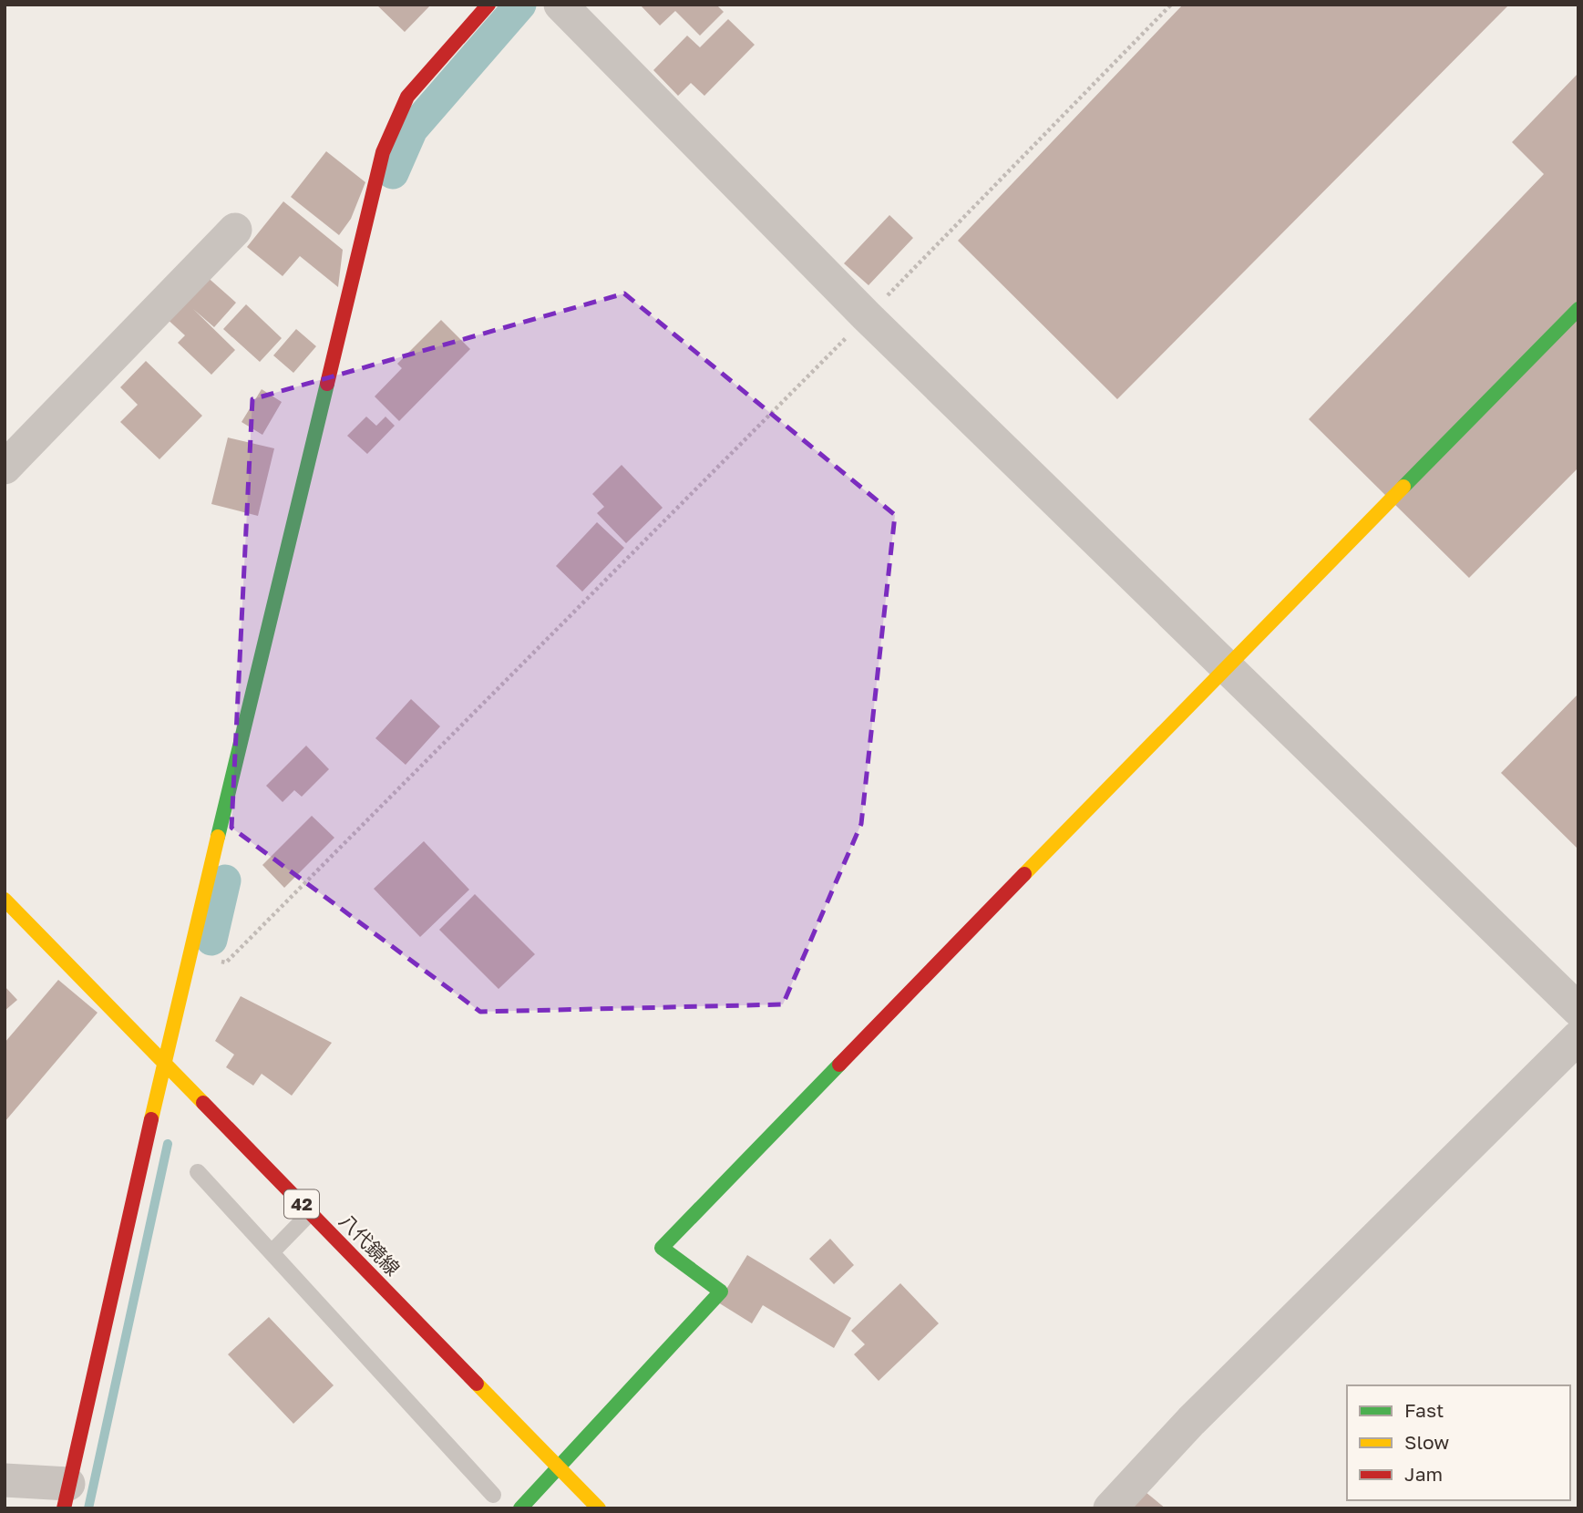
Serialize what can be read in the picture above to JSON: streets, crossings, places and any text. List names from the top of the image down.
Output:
{
  "streets": {
    "street": ["42", "八代鏡線"]
  },
  "legend": ["Fast", "Slow", "Jam"]
}
